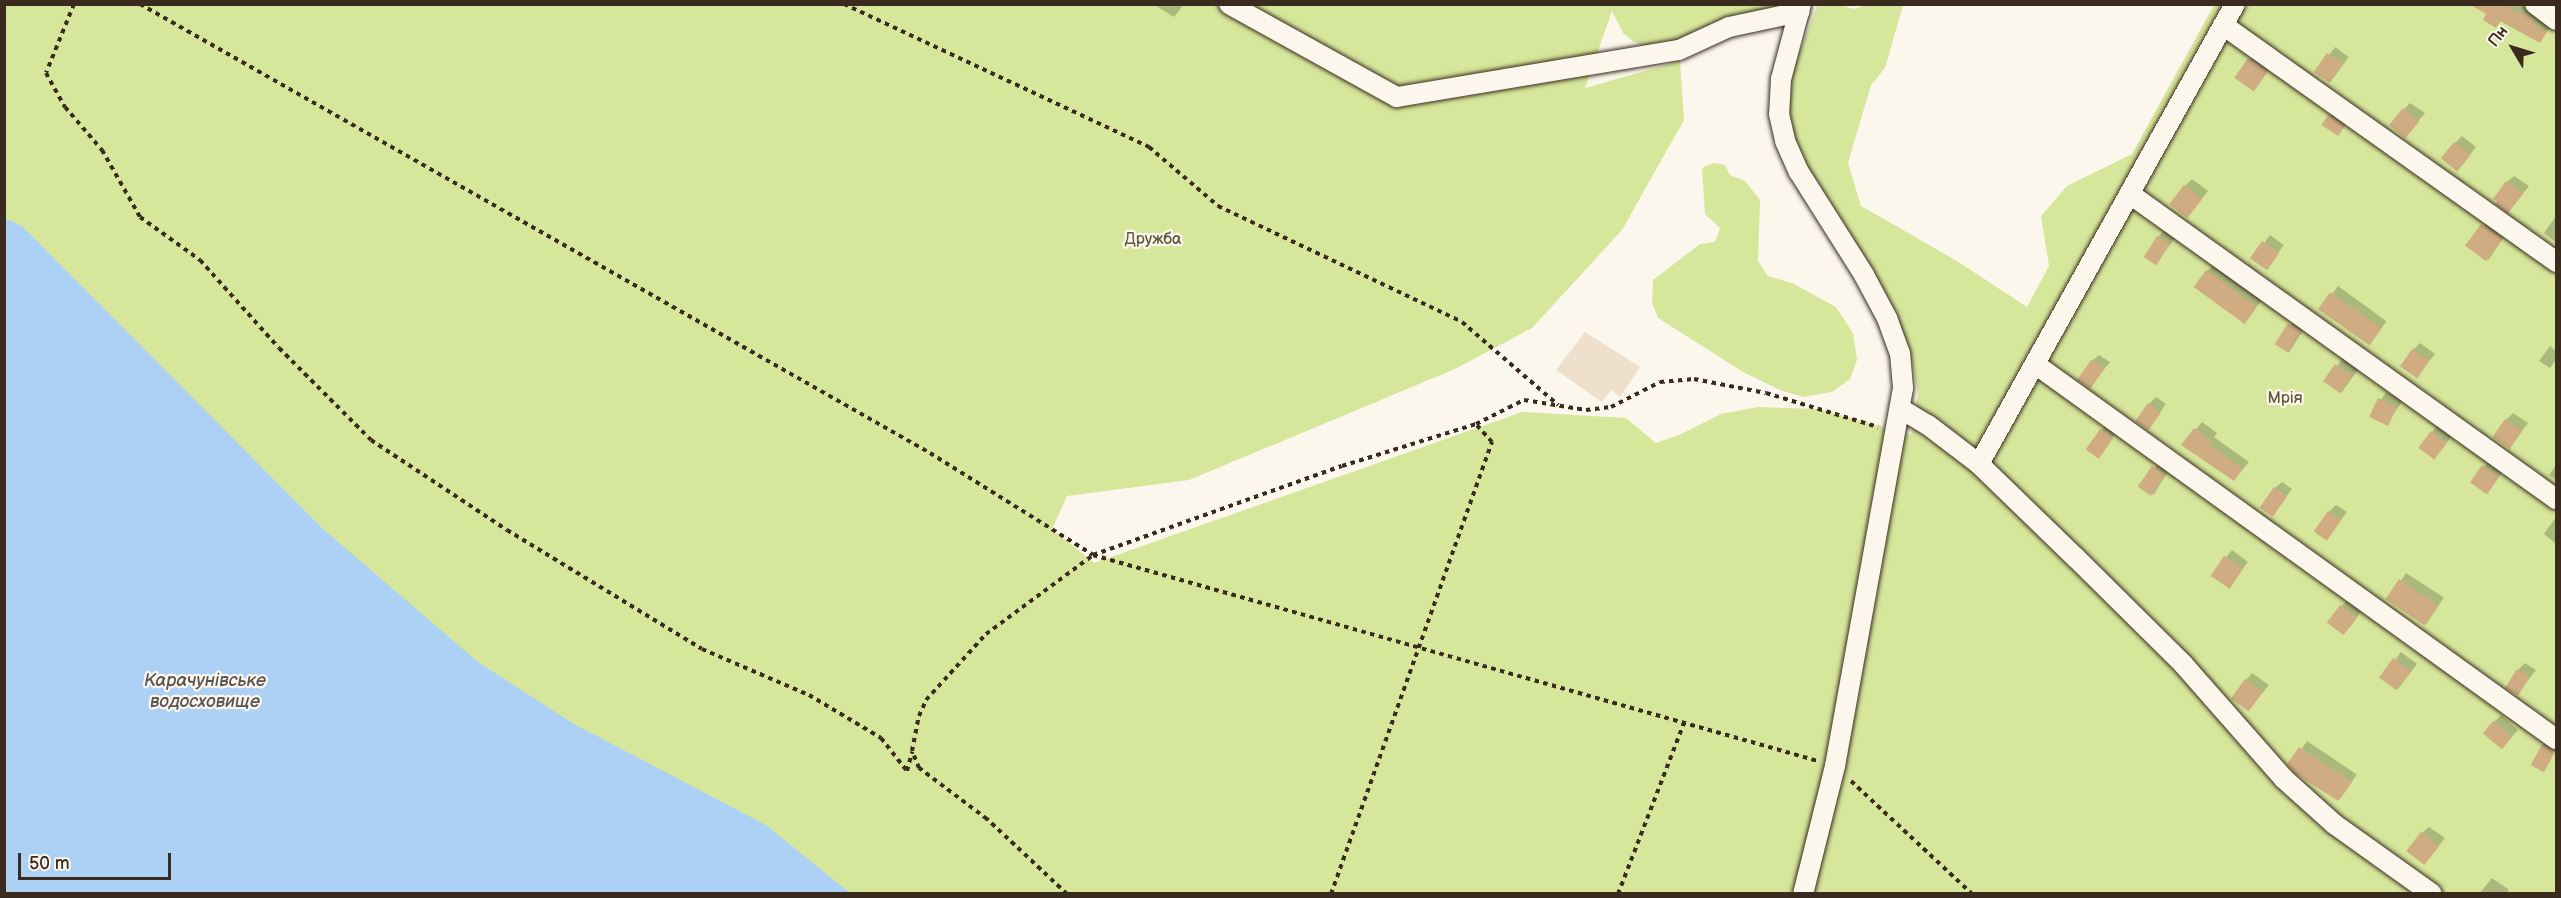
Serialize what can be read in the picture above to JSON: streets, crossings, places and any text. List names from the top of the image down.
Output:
{
  "water": ["Карачунівське водосховище"],
  "parks": ["Дружба", "Мрія"],
  "scale_bar": "50 m",
  "north": "top left"
}
